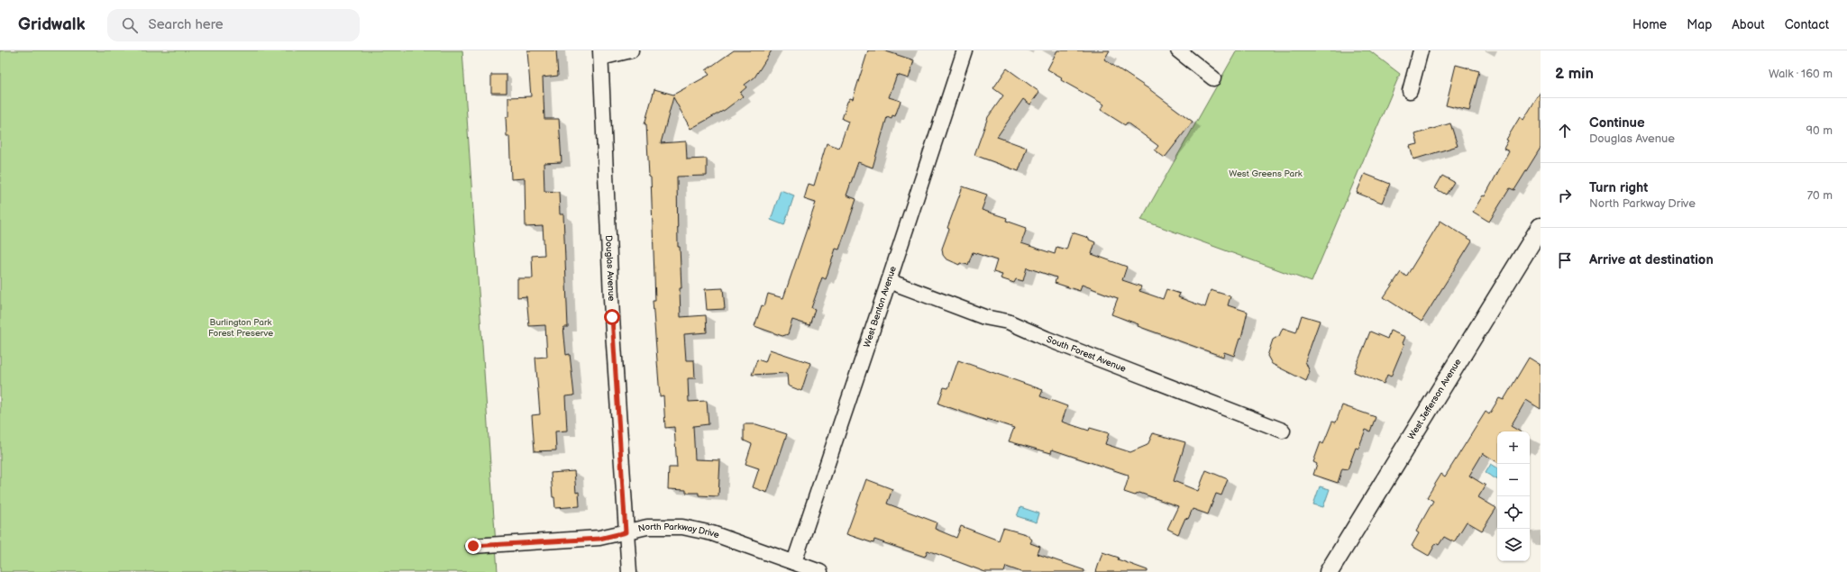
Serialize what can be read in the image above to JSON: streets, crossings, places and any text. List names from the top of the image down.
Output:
{
  "streets": {
    "street": [
      "Douglas Avenue",
      "West Benton Avenue",
      "South Forest Avenue",
      "West Jefferson Avenue",
      "North Parkway Drive"
    ]
  },
  "crossings": [
    ["Douglas Avenue", "North Parkway Drive"],
    ["West Benton Avenue", "South Forest Avenue"],
    ["West Benton Avenue", "North Parkway Drive"]
  ],
  "parks": ["West Greens Park", "Burlington Park Forest Preserve"],
  "page": {
    "header": "Gridwalk",
    "search": "Search here",
    "nav": [
      "Home",
      "Map",
      "About",
      "Contact"
    ],
    "heading": ["2 min", "Walk · 160 m"],
    "list": [
      ["Continue", "Douglas Avenue", "90 m"],
      ["Turn right", "North Parkway Drive", "70 m"],
      "Arrive at destination"
    ],
    "map_buttons": ["+", "−"]
  }
}
